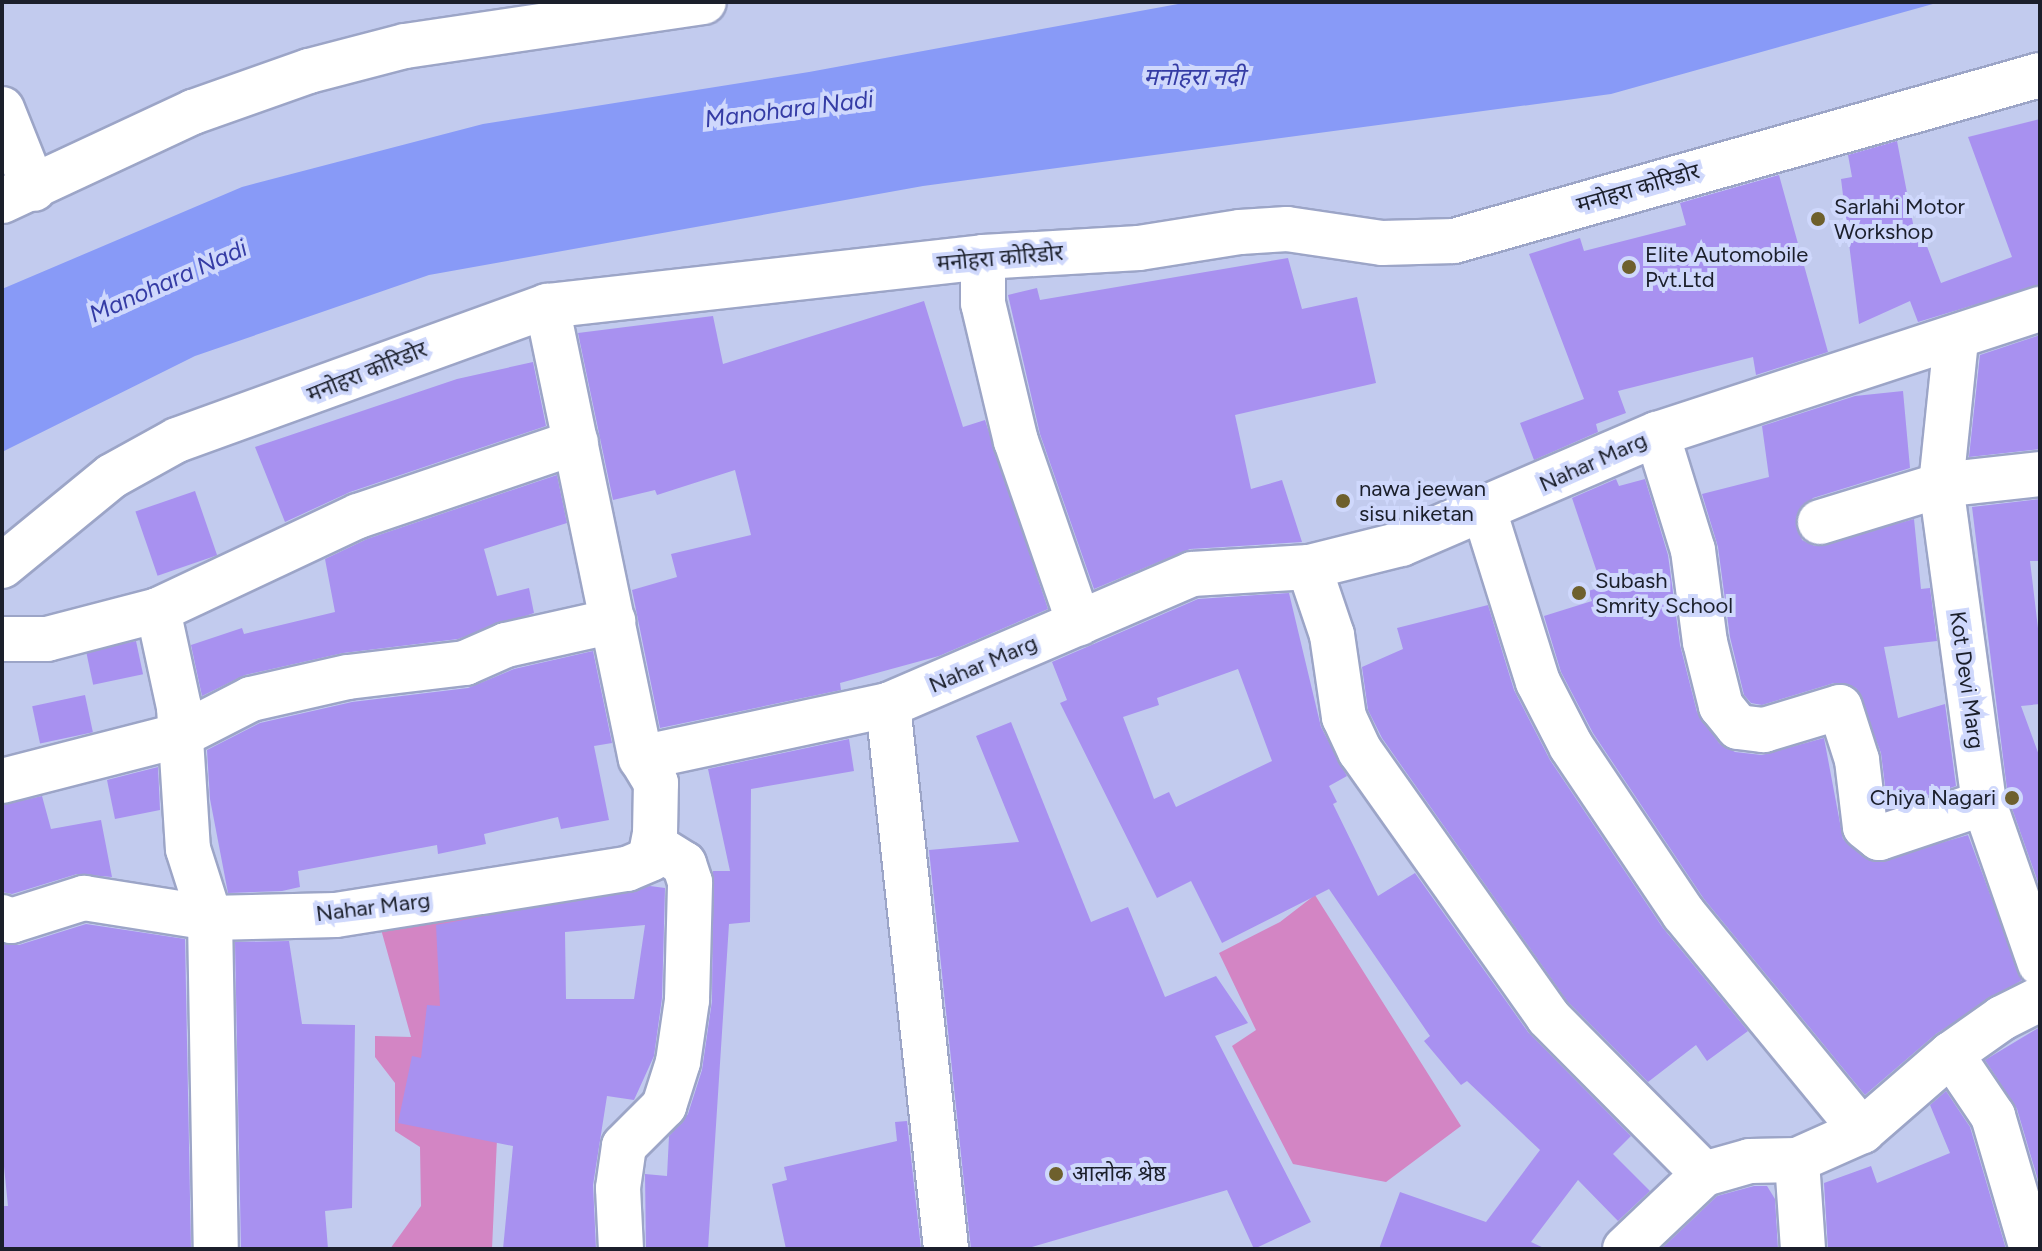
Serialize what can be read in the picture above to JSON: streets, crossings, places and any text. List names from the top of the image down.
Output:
{
  "streets": {
    "street": ["मनोहरा कोरिडोर", "Nahar Marg", "Kot Devi Marg"]
  },
  "crossings": [
    ["Nahar Marg", "Kot Devi Marg"]
  ],
  "water": ["मनोहरा नदी", "Manohara Nadi"],
  "places": [
    "Sarlahi Motor Workshop",
    "Elite Automobile Pvt.Ltd",
    "nawa jeewan sisu niketan",
    "Subash Smrity School",
    "Chiya Nagari",
    "आलोक श्रेष्ठ"
  ]
}
